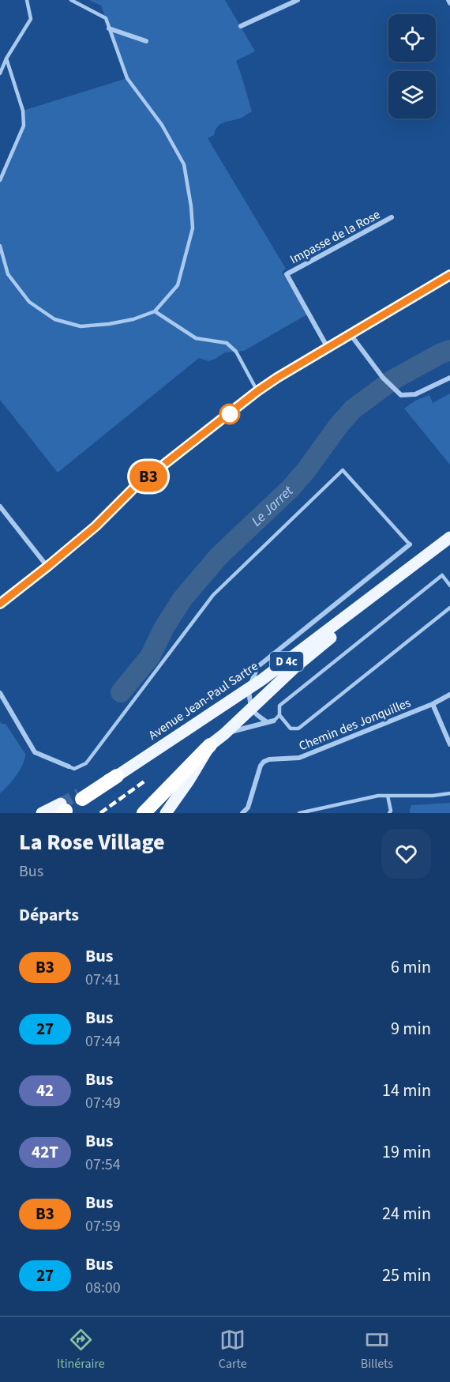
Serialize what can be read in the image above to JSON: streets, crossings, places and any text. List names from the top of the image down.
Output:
{
  "streets": {
    "highway": ["D 4c", "Avenue Jean-Paul Sartre"],
    "street": ["Impasse de la Rose", "Chemin des Jonquilles"]
  },
  "water": ["Le Jarret"],
  "lines": ["bus line B3"],
  "page": {
    "on_map": "B3",
    "heading": [
      ["La Rose Village", "Bus"],
      "Départs"
    ],
    "list": [
      {
        "mark": "B3",
        "name": "Bus",
        "note": "07:41",
        "value": "6 min"
      },
      {
        "mark": "27",
        "name": "Bus",
        "note": "07:44",
        "value": "9 min"
      },
      {
        "mark": "42",
        "name": "Bus",
        "note": "07:49",
        "value": "14 min"
      },
      {
        "mark": "42T",
        "name": "Bus",
        "note": "07:54",
        "value": "19 min"
      },
      {
        "mark": "B3",
        "name": "Bus",
        "note": "07:59",
        "value": "24 min"
      },
      {
        "mark": "27",
        "name": "Bus",
        "note": "08:00",
        "value": "25 min"
      }
    ],
    "tabs": ["Itinéraire", "Carte", "Billets"]
  }
}
